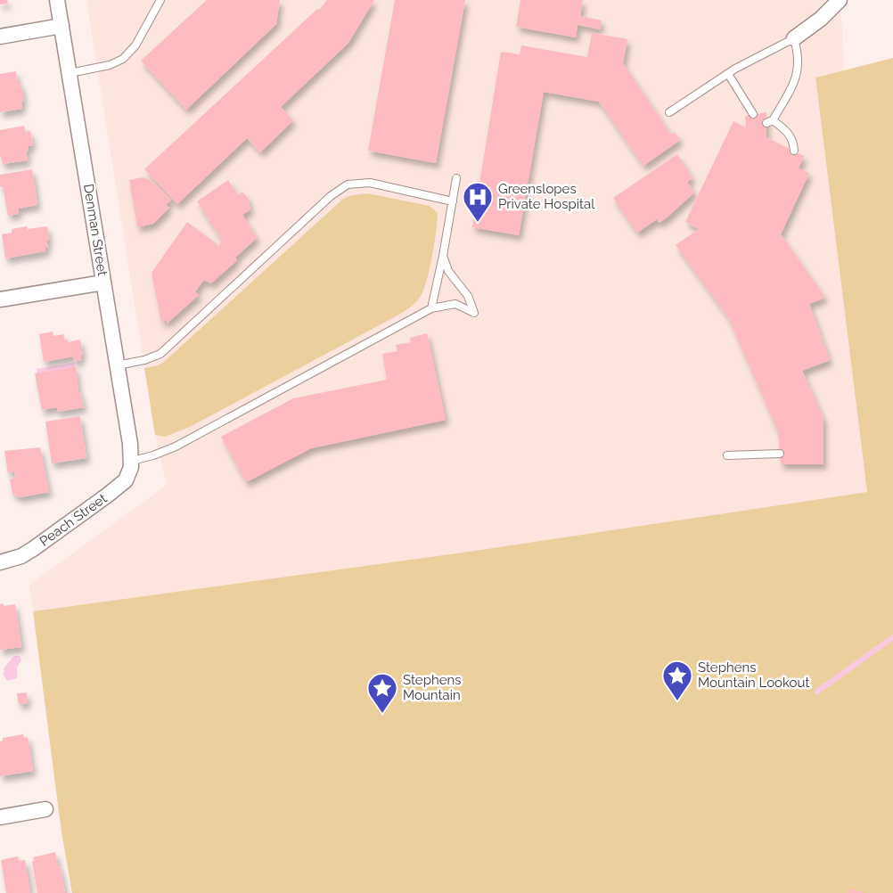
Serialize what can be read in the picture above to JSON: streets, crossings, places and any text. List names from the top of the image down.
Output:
{
  "streets": {
    "street": ["Denman Street", "Peach Street"]
  },
  "crossings": [
    ["Denman Street", "Peach Street"]
  ],
  "places": {
    "hospital": ["Greenslopes Private Hospital"],
    "place": ["Stephens Mountain Lookout", "Stephens Mountain"]
  }
}
